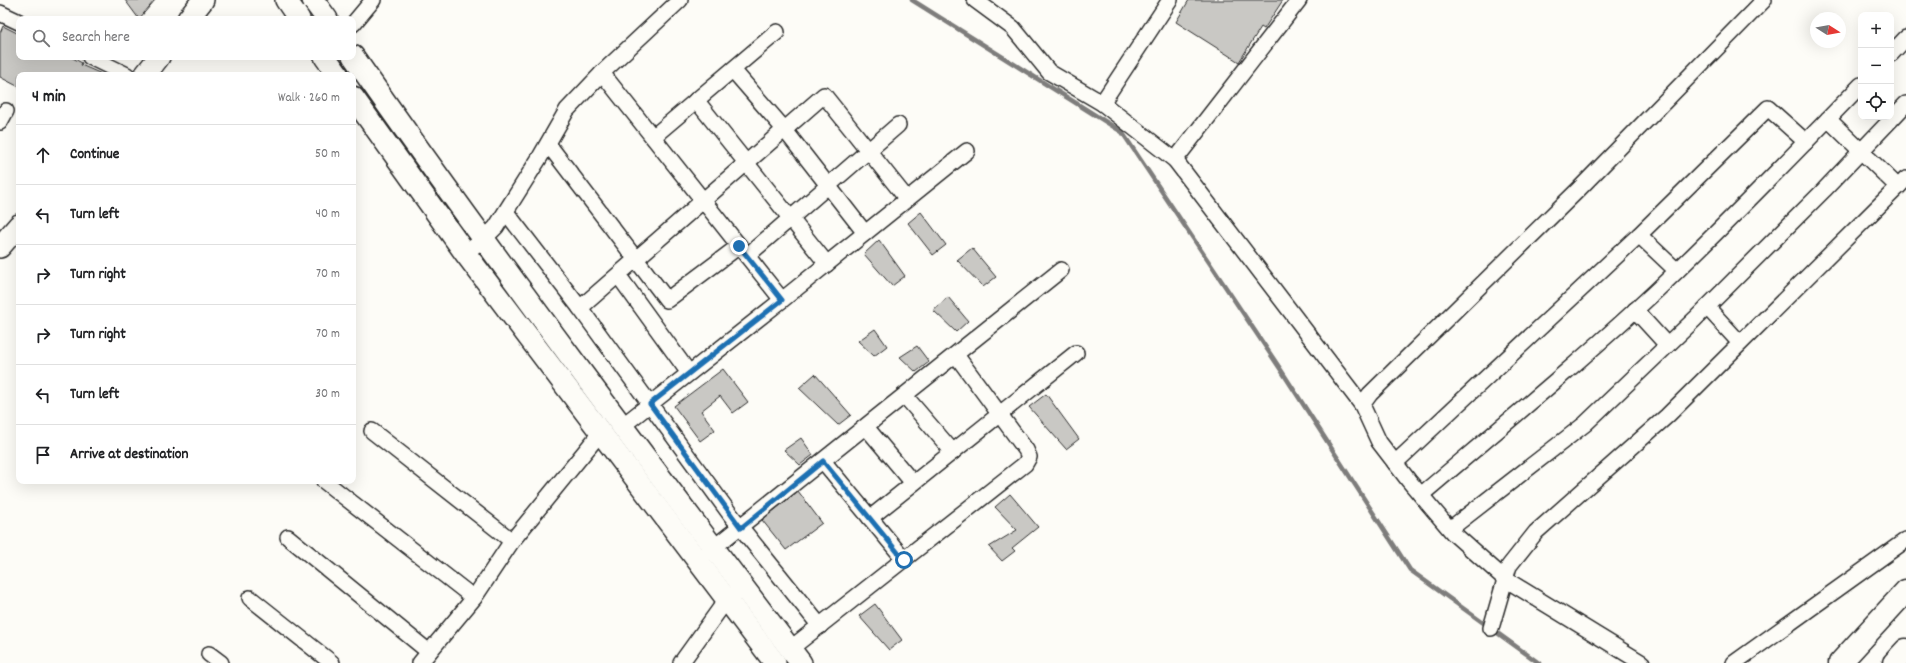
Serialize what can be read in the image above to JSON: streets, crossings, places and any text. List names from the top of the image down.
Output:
{
  "north": "right",
  "page": {
    "map_buttons": ["+", "−"],
    "search": "Search here",
    "heading": ["4 min", "Walk · 260 m"],
    "list": [
      ["Continue", "50 m"],
      ["Turn left", "40 m"],
      ["Turn right", "70 m"],
      ["Turn right", "70 m"],
      ["Turn left", "30 m"],
      "Arrive at destination"
    ]
  }
}
